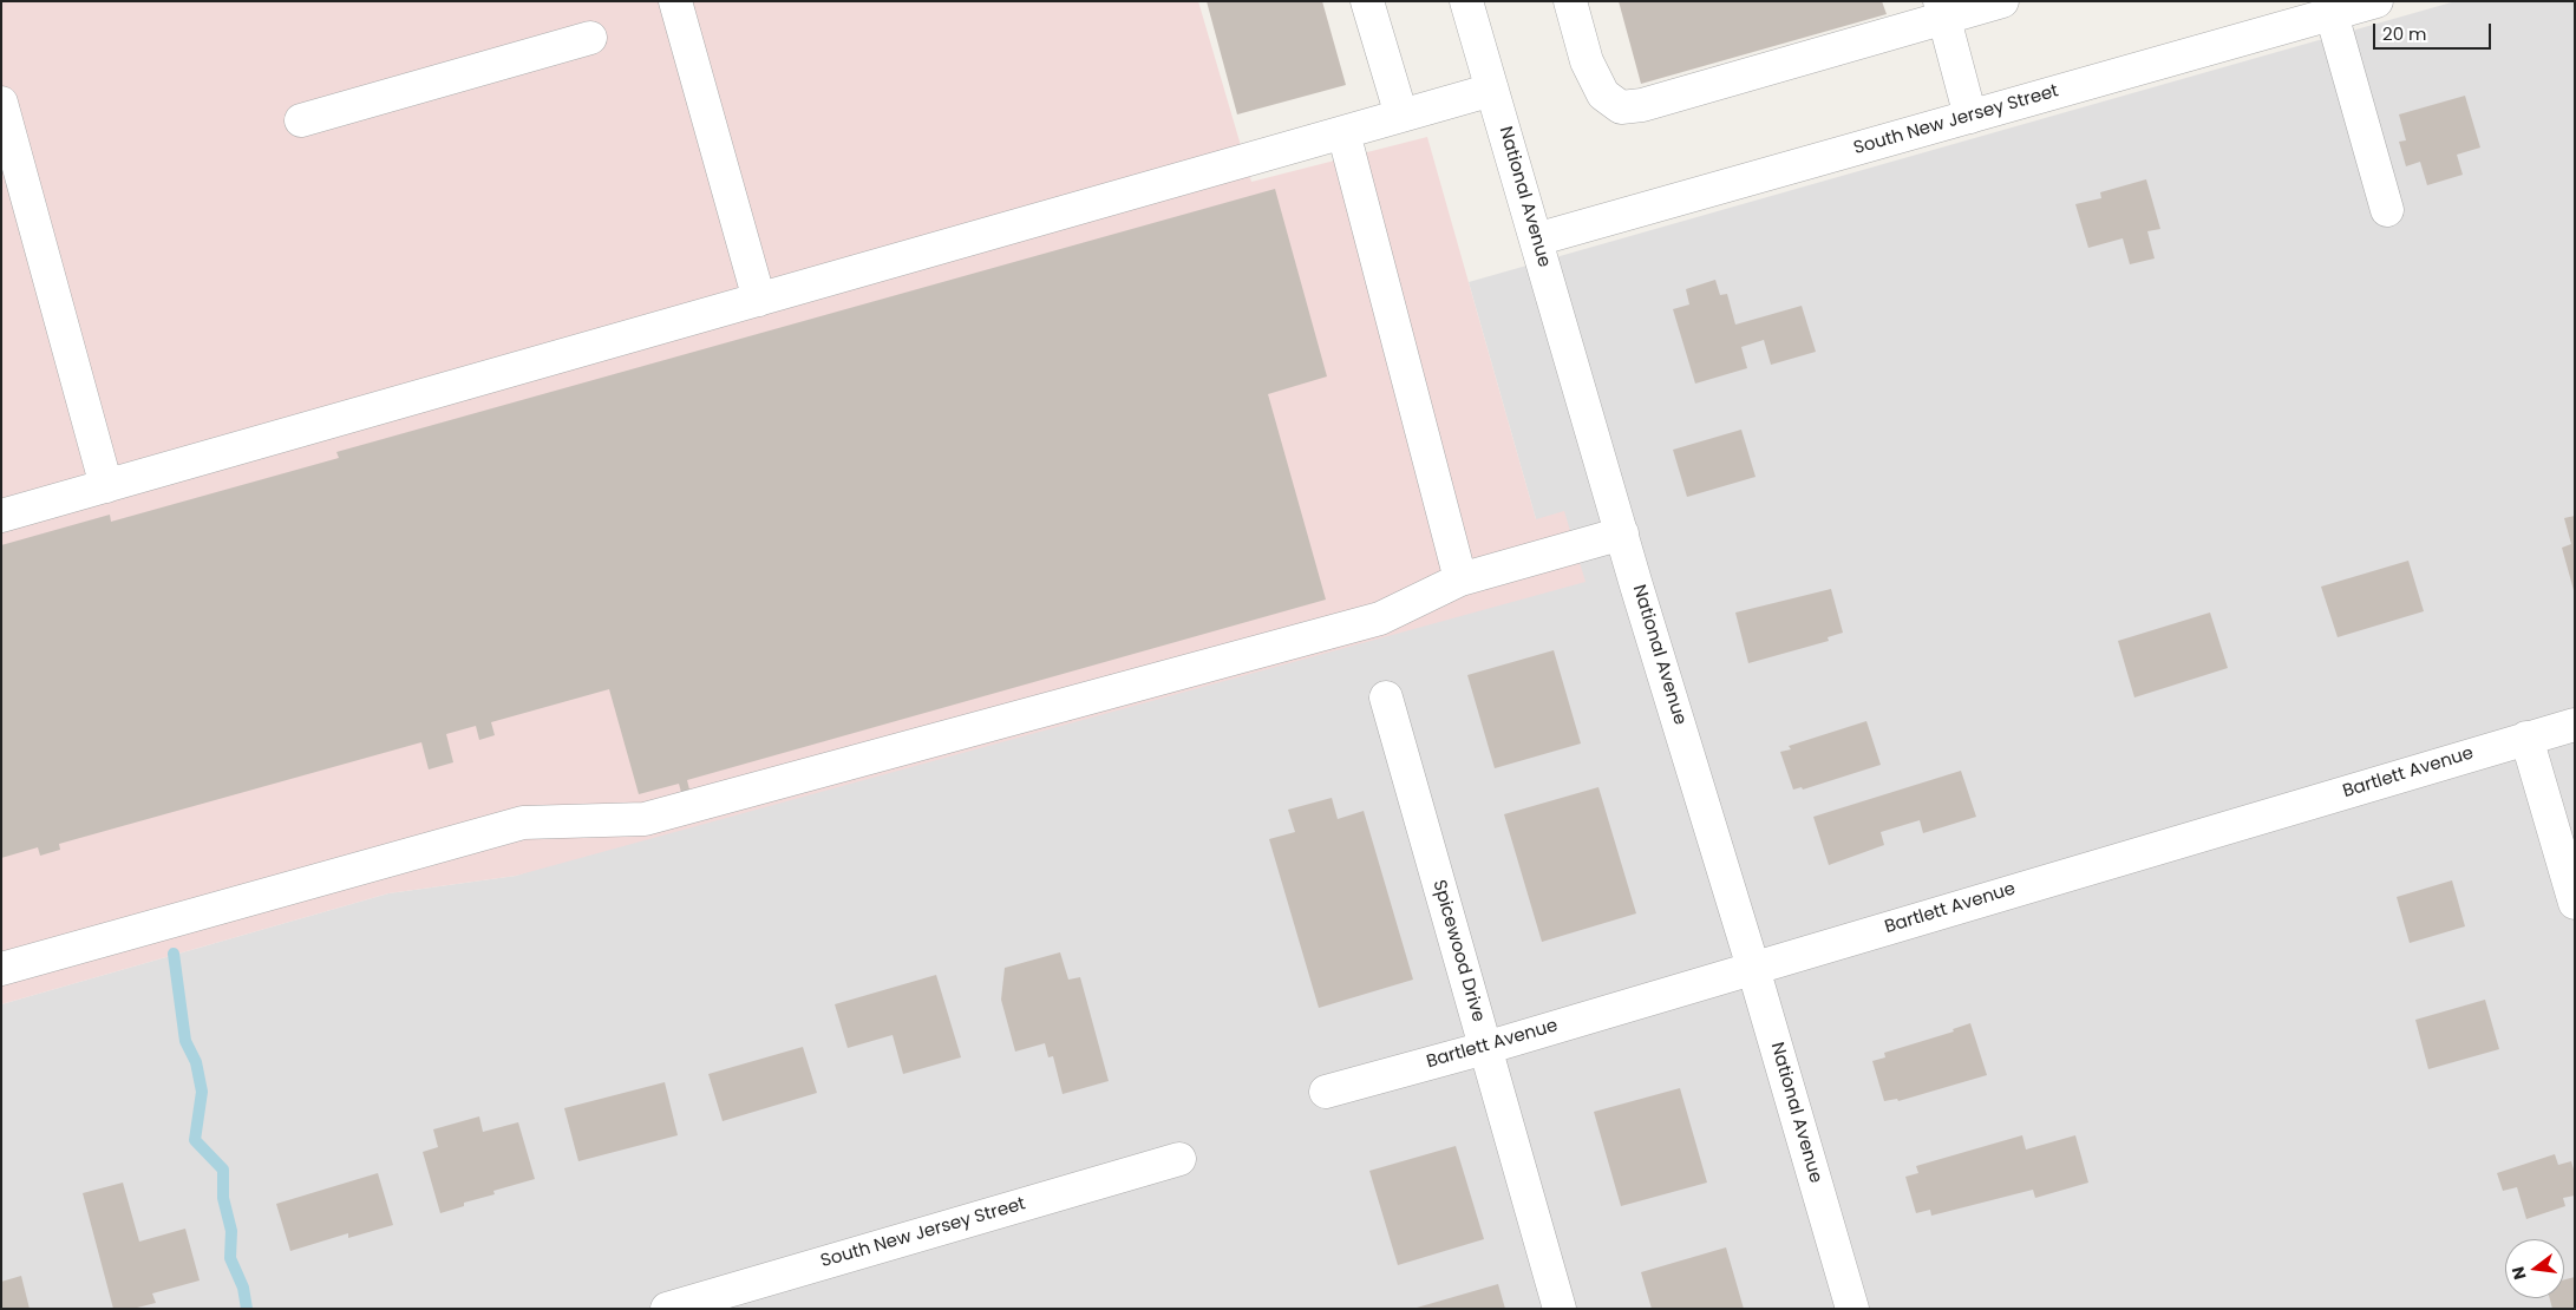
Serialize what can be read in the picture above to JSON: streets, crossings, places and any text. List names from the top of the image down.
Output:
{
  "streets": {
    "street": [
      "South New Jersey Street",
      "National Avenue",
      "Bartlett Avenue",
      "Spicewood Drive"
    ]
  },
  "crossings": [
    ["South New Jersey Street", "National Avenue"],
    ["National Avenue", "Bartlett Avenue"],
    ["Bartlett Avenue", "Spicewood Drive"]
  ],
  "scale_bar": "20 m",
  "north": "left"
}
